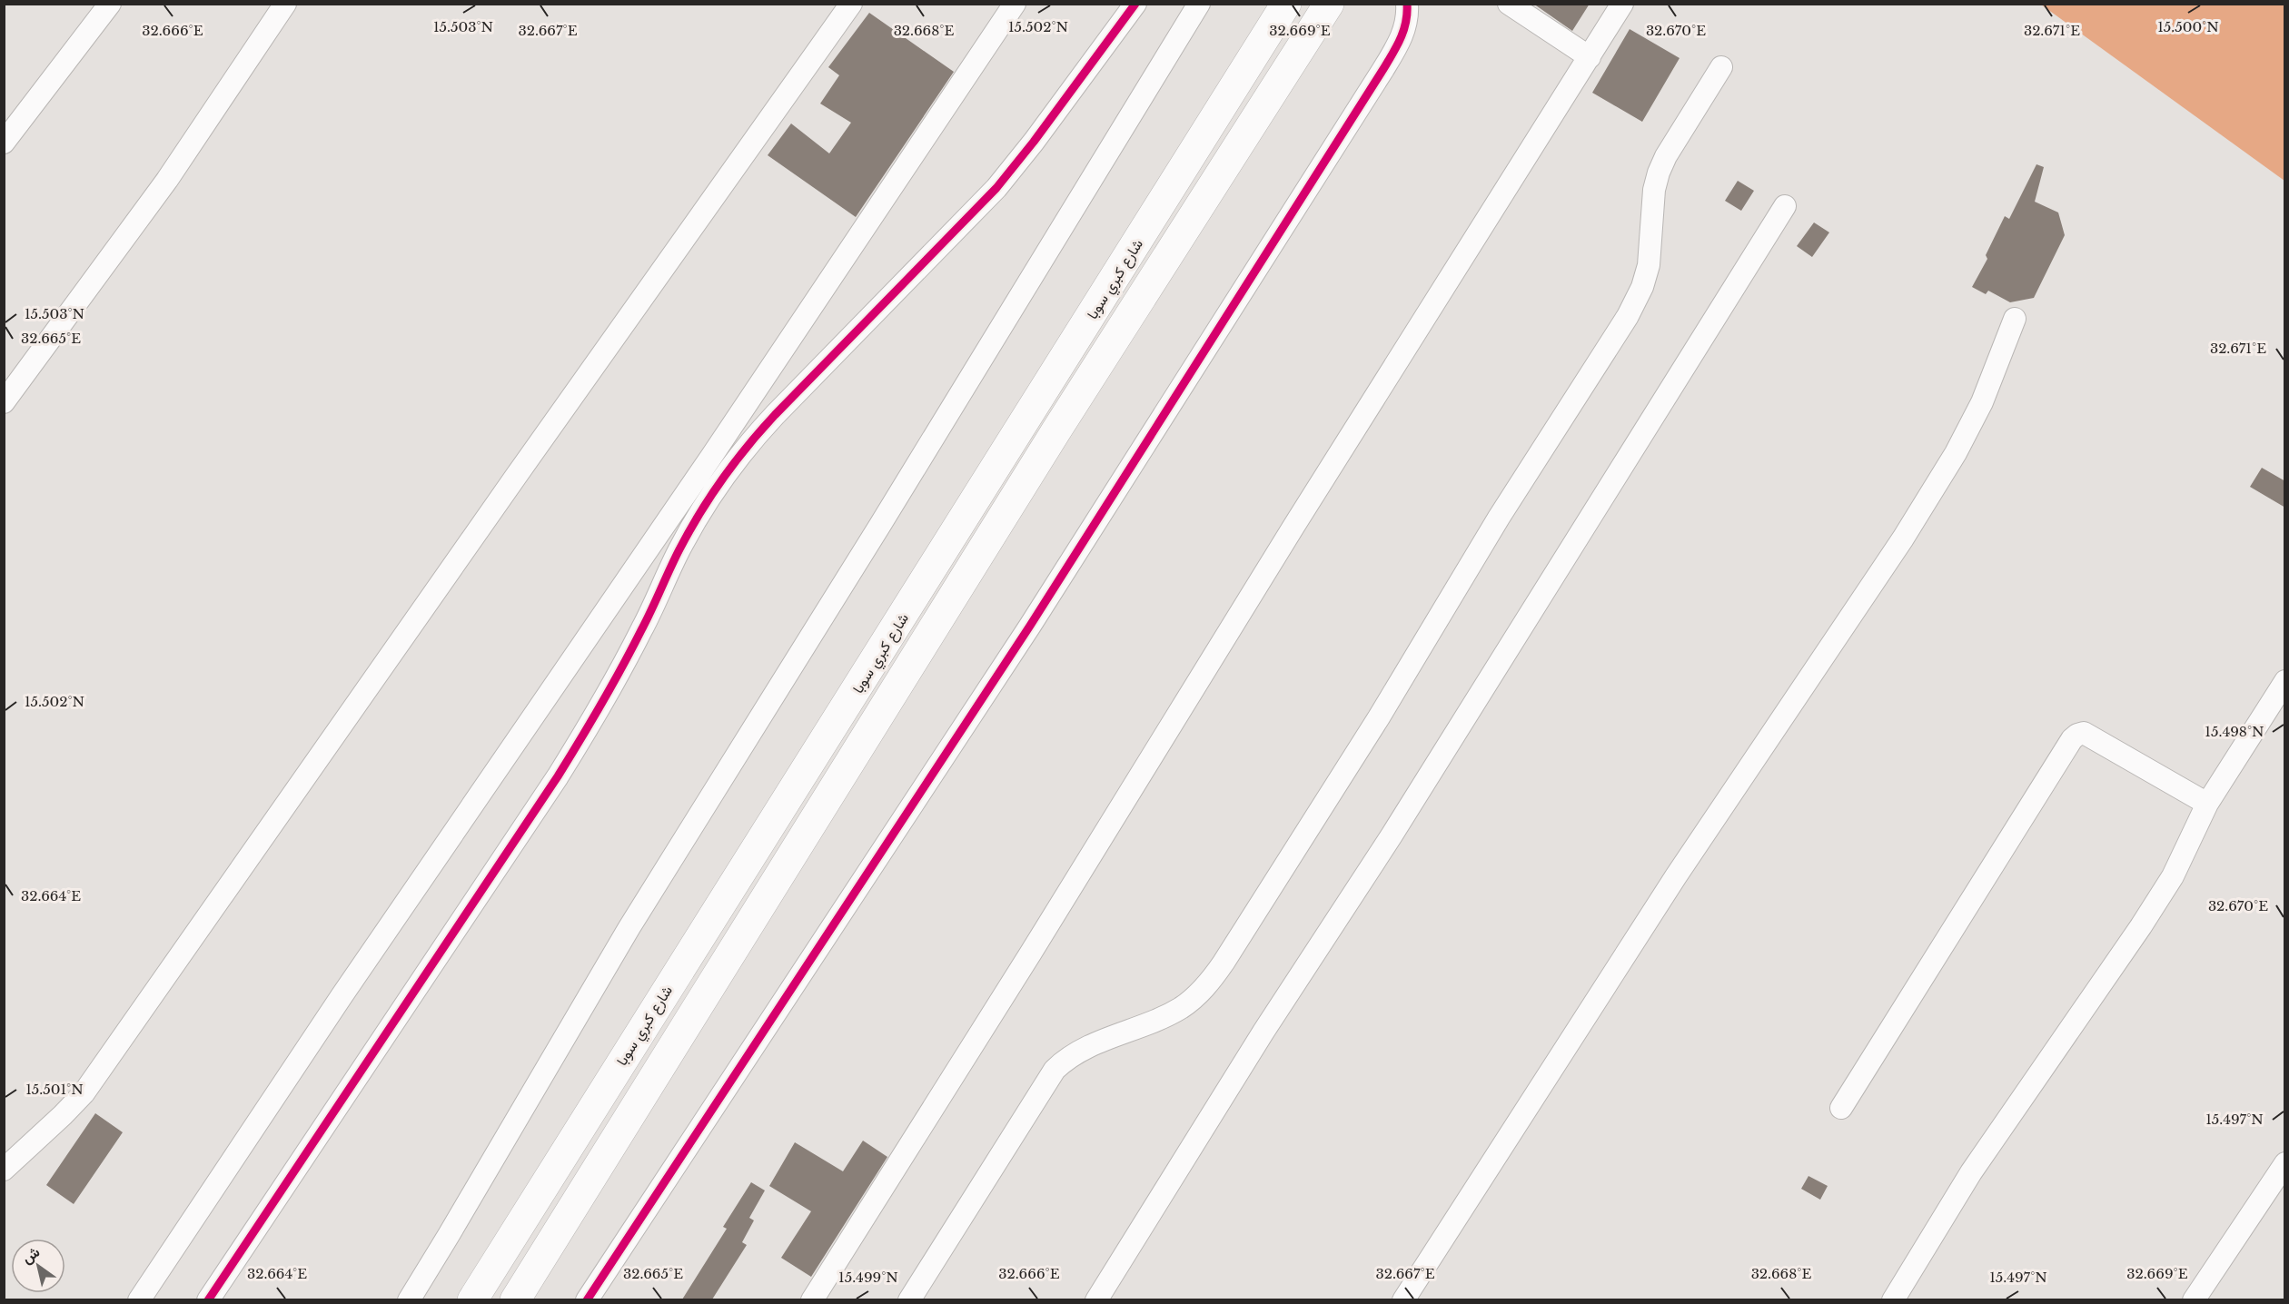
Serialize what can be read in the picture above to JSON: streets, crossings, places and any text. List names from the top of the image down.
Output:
{
  "streets": {
    "highway": ["شارع كبري سوبا"]
  },
  "north": "top left",
  "coordinates": [
    "15.503°N",
    "15.502°N",
    "15.500°N",
    "32.666°E",
    "32.667°E",
    "32.668°E",
    "32.669°E",
    "32.670°E",
    "32.671°E",
    "32.665°E",
    "15.498°N",
    "32.664°E",
    "15.501°N",
    "15.497°N",
    "15.499°N"
  ]
}
